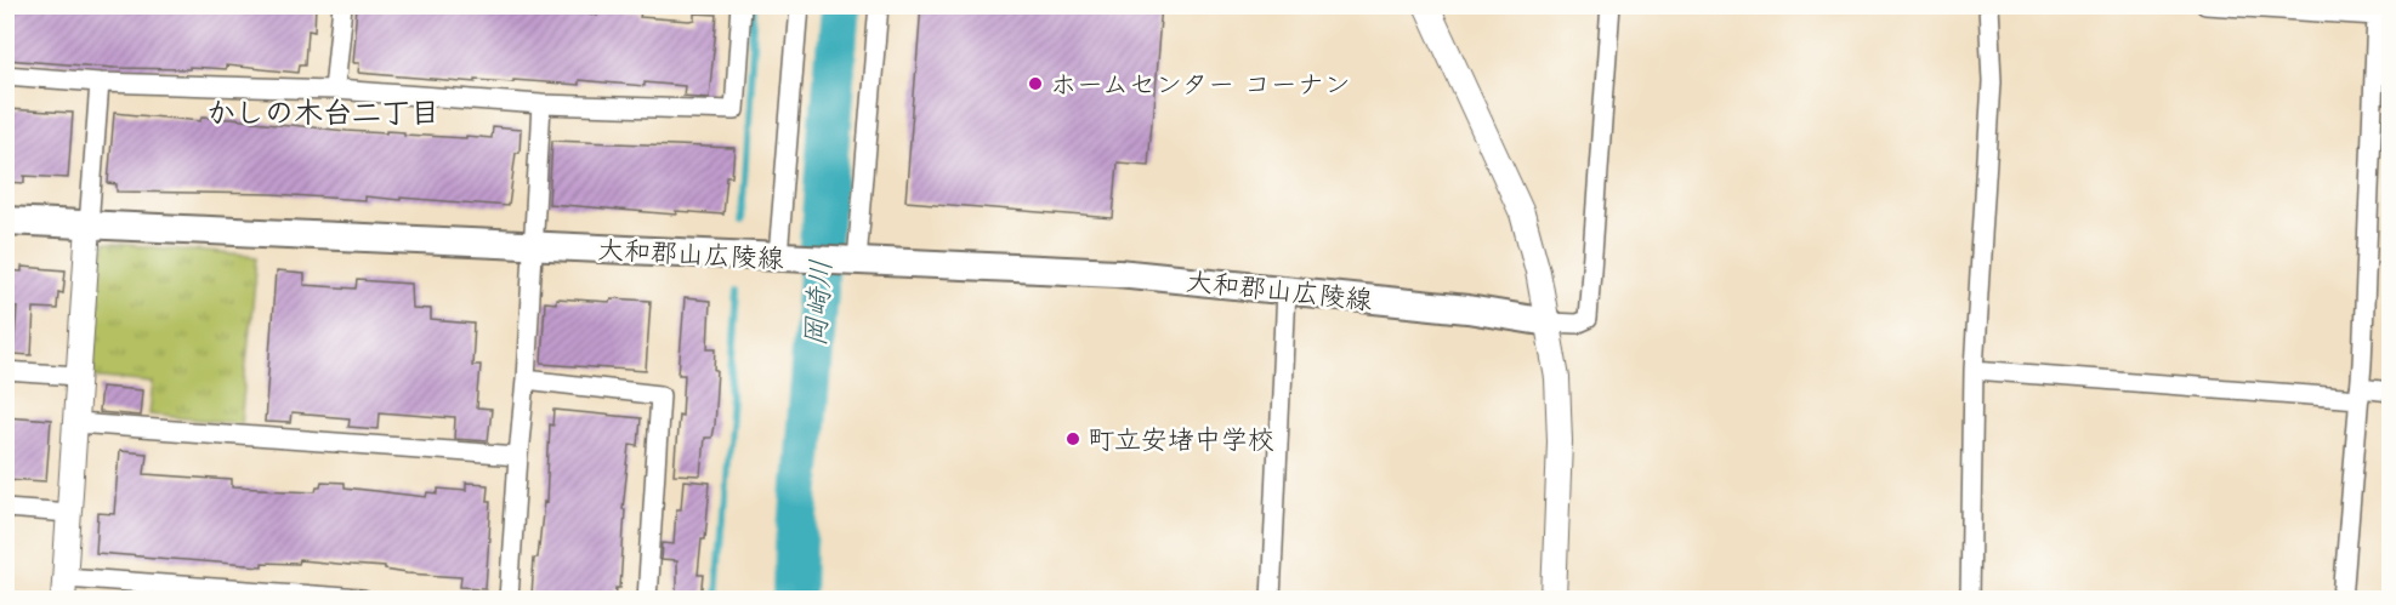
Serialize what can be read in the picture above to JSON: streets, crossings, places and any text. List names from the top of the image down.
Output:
{
  "streets": {
    "main road": ["大和郡山広陵線"]
  },
  "districts": ["かしの木台二丁目"],
  "water": ["岡崎川"],
  "places": ["ホームセンター コーナン", "町立安堵中学校"]
}
